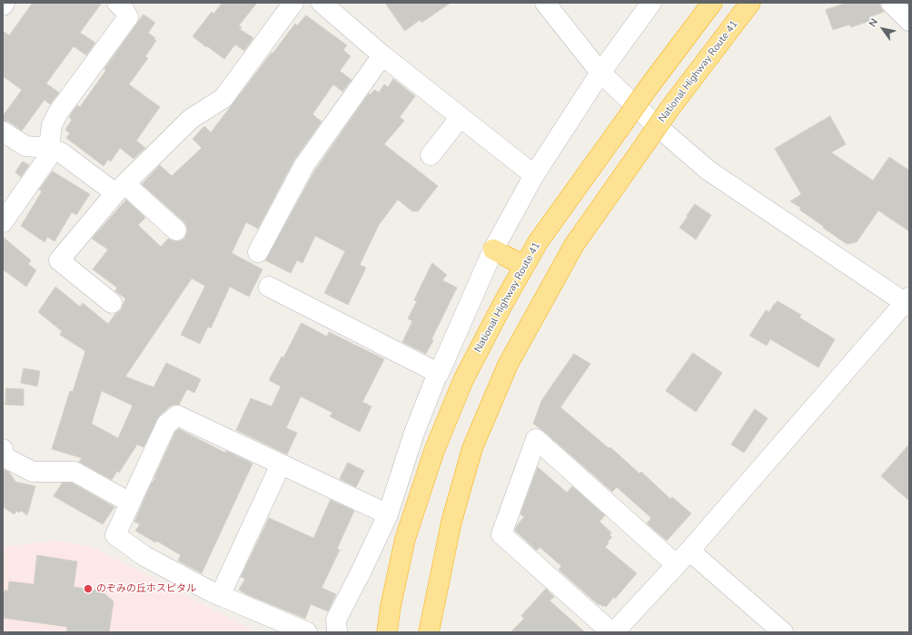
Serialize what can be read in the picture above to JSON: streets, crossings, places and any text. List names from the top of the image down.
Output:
{
  "streets": {
    "highway": ["National Highway Route 41"]
  },
  "places": ["のぞみの丘ホスピタル"],
  "north": "top left"
}
